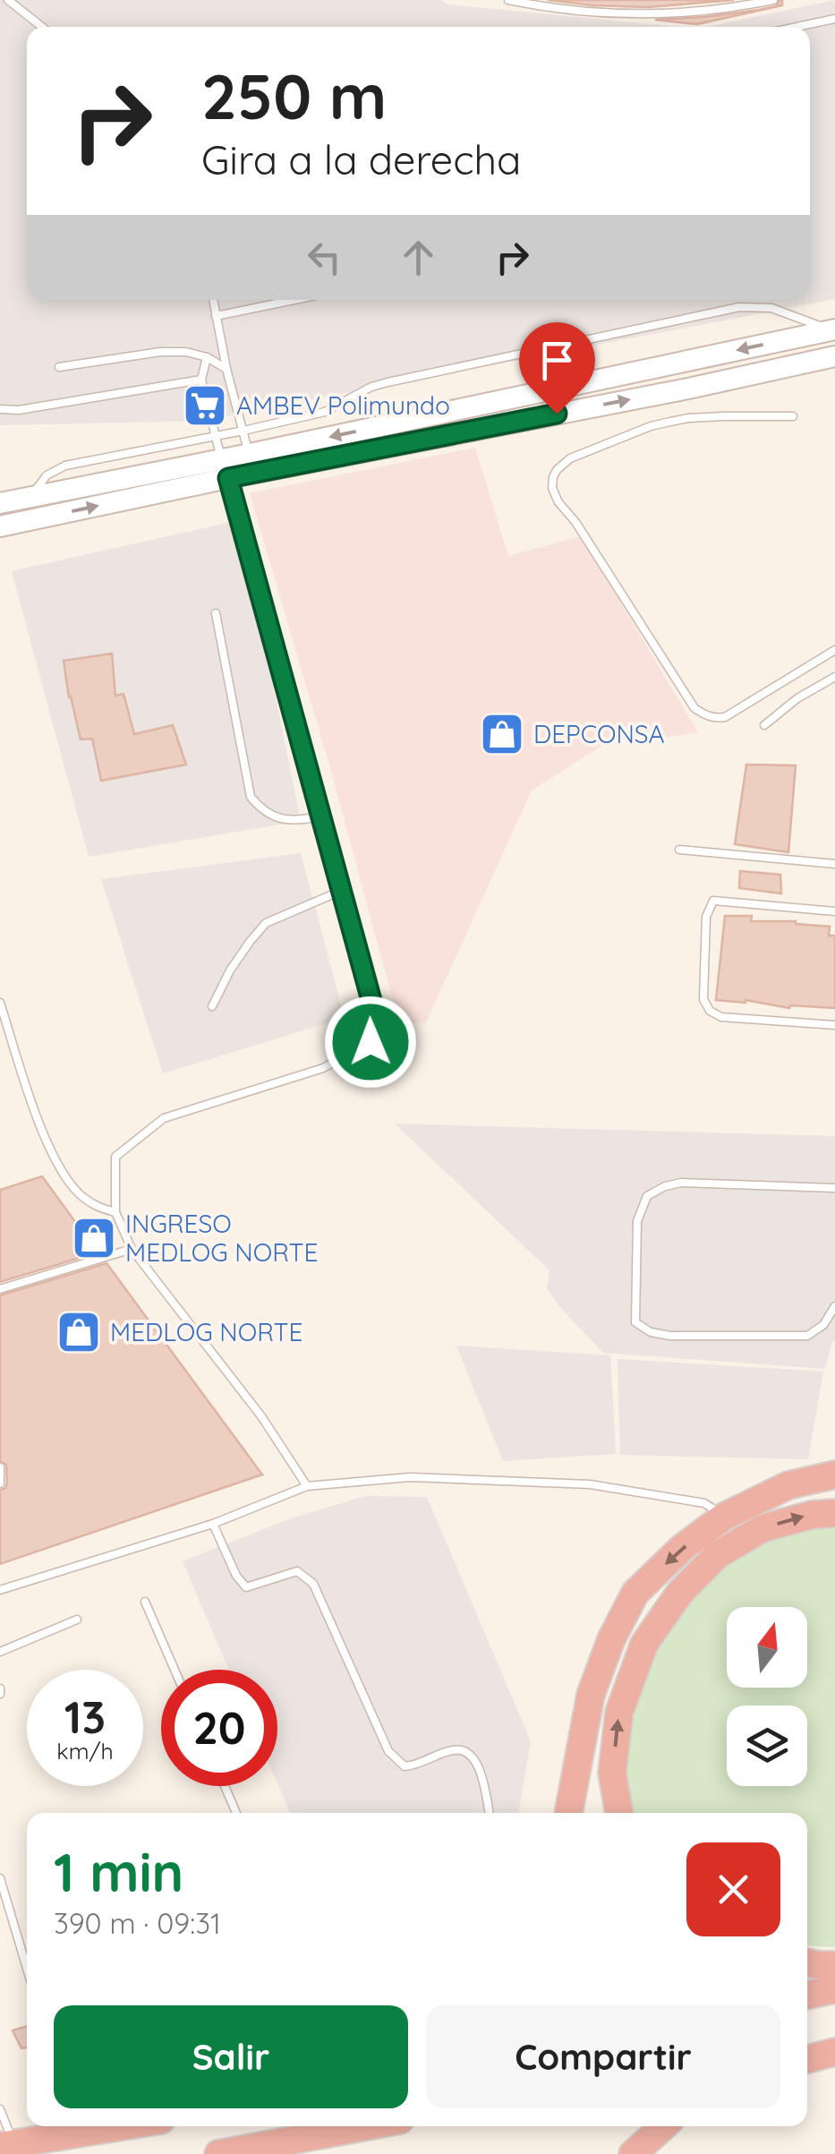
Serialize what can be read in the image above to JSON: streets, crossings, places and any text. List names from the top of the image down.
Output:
{
  "places": {
    "supermarket": ["AMBEV Polimundo"],
    "shop": ["DEPCONSA", "INGRESO MEDLOG NORTE", "MEDLOG NORTE"]
  },
  "north": "top",
  "page": {
    "turn": ["250 m", "Gira a la derecha"],
    "speed": "13 km/h",
    "limit": "20",
    "heading": ["1 min", "390 m · 09:31"],
    "buttons": ["Salir", "Compartir"]
  }
}
